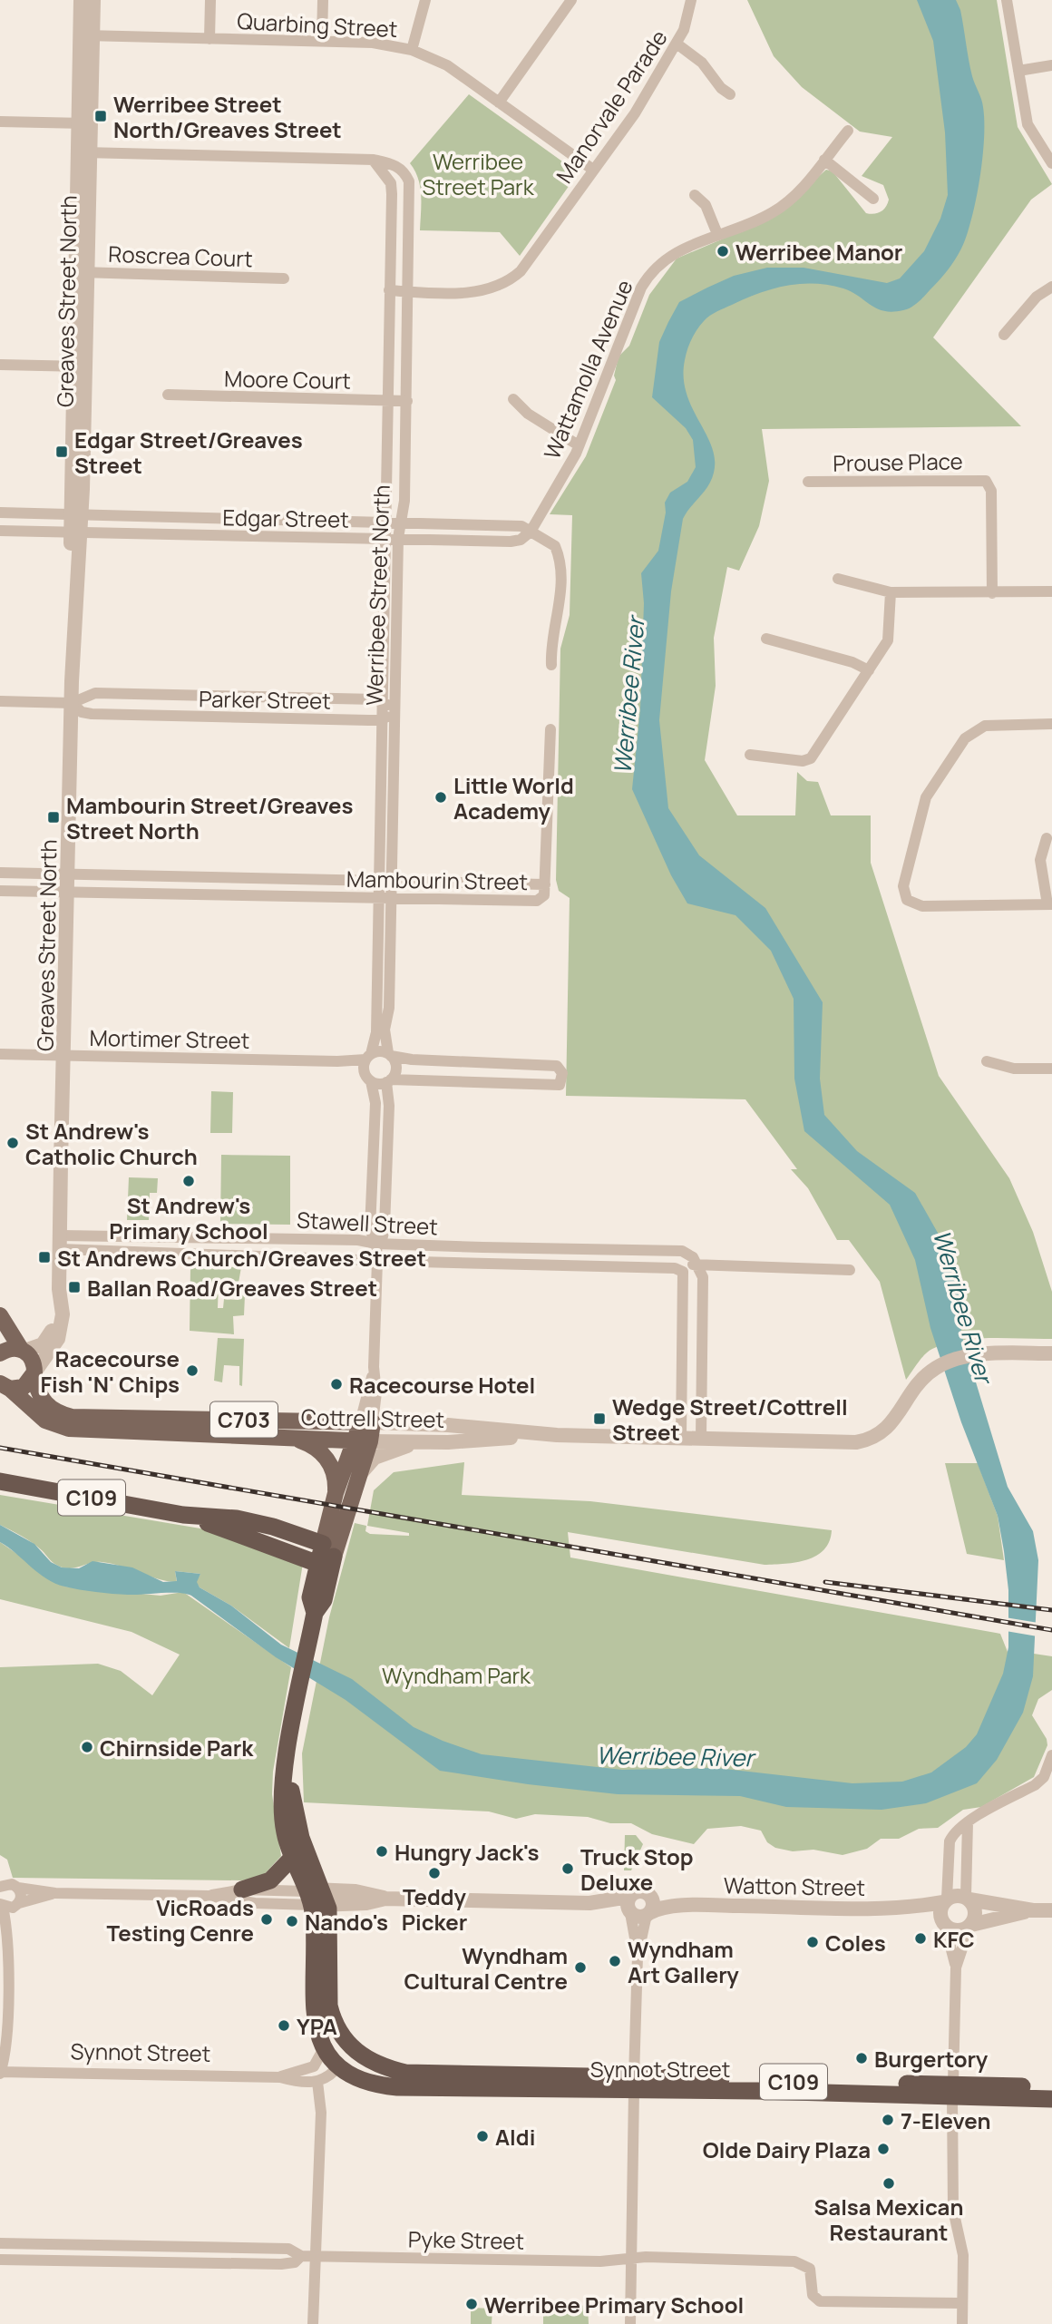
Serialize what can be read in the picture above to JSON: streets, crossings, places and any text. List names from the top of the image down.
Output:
{
  "streets": {
    "highway": ["C109", "Synnot Street"],
    "main road": ["Cottrell Street", "C703"],
    "street": [
      "Quarbing Street",
      "Manorvale Parade",
      "Roscrea Court",
      "Greaves Street North",
      "Wattamolla Avenue",
      "Moore Court",
      "Prouse Place",
      "Edgar Street",
      "Werribee Street North",
      "Parker Street",
      "Mambourin Street",
      "Mortimer Street",
      "Stawell Street",
      "Watton Street",
      "Pyke Street"
    ]
  },
  "crossings": [
    ["Quarbing Street", "Manorvale Parade"],
    ["Quarbing Street", "Greaves Street North"],
    ["Manorvale Parade", "Werribee Street North"],
    ["Roscrea Court", "Greaves Street North"],
    ["Greaves Street North", "Edgar Street"],
    ["Greaves Street North", "Werribee Street North"],
    ["Greaves Street North", "Parker Street"],
    ["Greaves Street North", "Mambourin Street"],
    ["Greaves Street North", "Mortimer Street"],
    ["Greaves Street North", "Stawell Street"],
    ["Greaves Street North", "Cottrell Street"],
    ["Greaves Street North", "C703"],
    ["Wattamolla Avenue", "Edgar Street"],
    ["Moore Court", "Werribee Street North"],
    ["Edgar Street", "Werribee Street North"],
    ["Werribee Street North", "Parker Street"],
    ["Werribee Street North", "Mambourin Street"],
    ["Werribee Street North", "Mortimer Street"],
    ["Cottrell Street", "C703"],
    ["C703", "C109"],
    ["C109", "Synnot Street"]
  ],
  "water": ["Werribee River"],
  "parks": ["Werribee Street Park", "Wyndham Park"],
  "places": {
    "transit": [
      "Werribee Street North/Greaves Street",
      "Edgar Street/Greaves Street",
      "Mambourin Street/Greaves Street North",
      "St Andrews Church/Greaves Street",
      "Ballan Road/Greaves Street",
      "Wedge Street/Cottrell Street"
    ],
    "other": [
      "Werribee Manor",
      "Little World Academy",
      "St Andrew's Catholic Church",
      "St Andrew's Primary School",
      "Racecourse Fish 'N' Chips",
      "Racecourse Hotel",
      "Chirnside Park",
      "Hungry Jack's",
      "Truck Stop Deluxe",
      "Teddy Picker",
      "VicRoads Testing Cenre",
      "Nando's",
      "KFC",
      "Coles",
      "Wyndham Art Gallery",
      "Wyndham Cultural Centre",
      "YPA",
      "Burgertory",
      "7-Eleven",
      "Aldi",
      "Olde Dairy Plaza",
      "Salsa Mexican Restaurant",
      "Werribee Primary School"
    ]
  }
}
